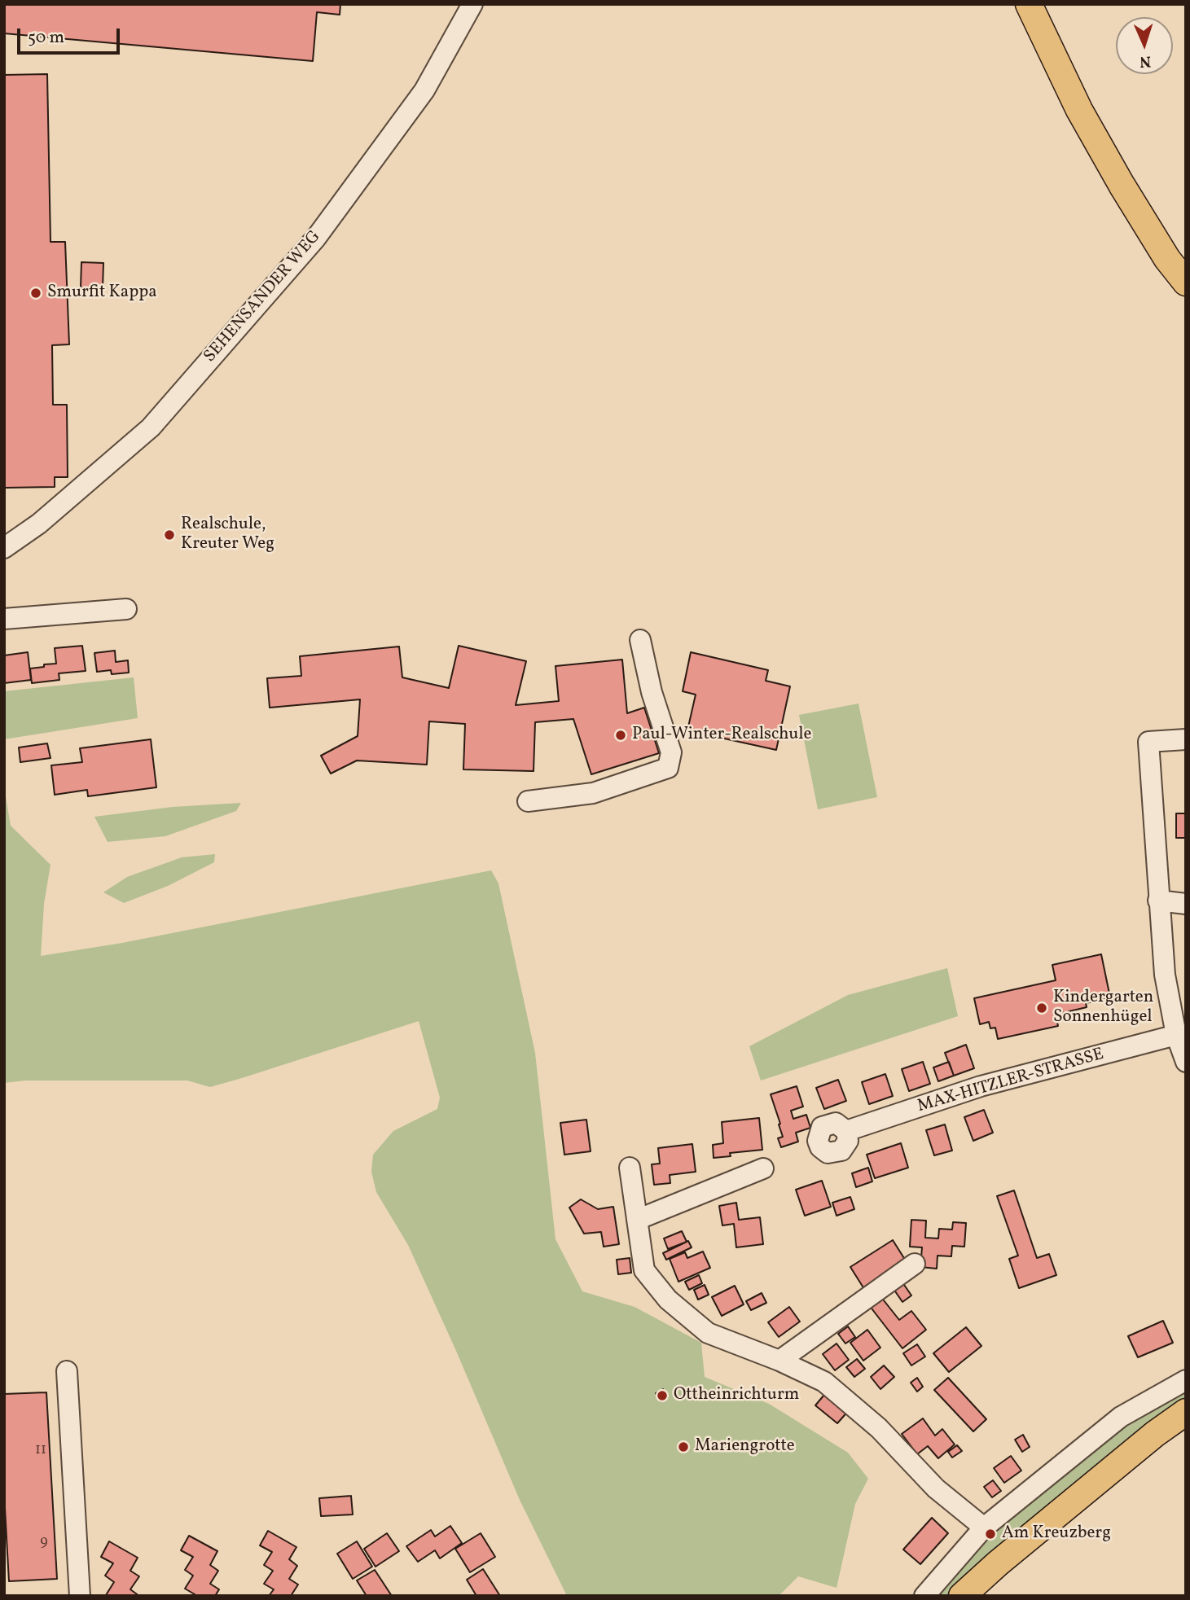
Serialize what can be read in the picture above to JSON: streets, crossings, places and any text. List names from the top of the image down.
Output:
{
  "streets": {
    "street": ["SEHENSANDER WEG", "MAX-HITZLER-STRASSE"]
  },
  "places": [
    "Smurfit Kappa",
    "Realschule, Kreuter Weg",
    "Paul-Winter-Realschule",
    "Kindergarten Sonnenhügel",
    "Ottheinrichturm",
    "Mariengrotte",
    "Am Kreuzberg"
  ],
  "house_numbers": ["11", "9"],
  "scale_bar": "50 m",
  "north": "bottom"
}
